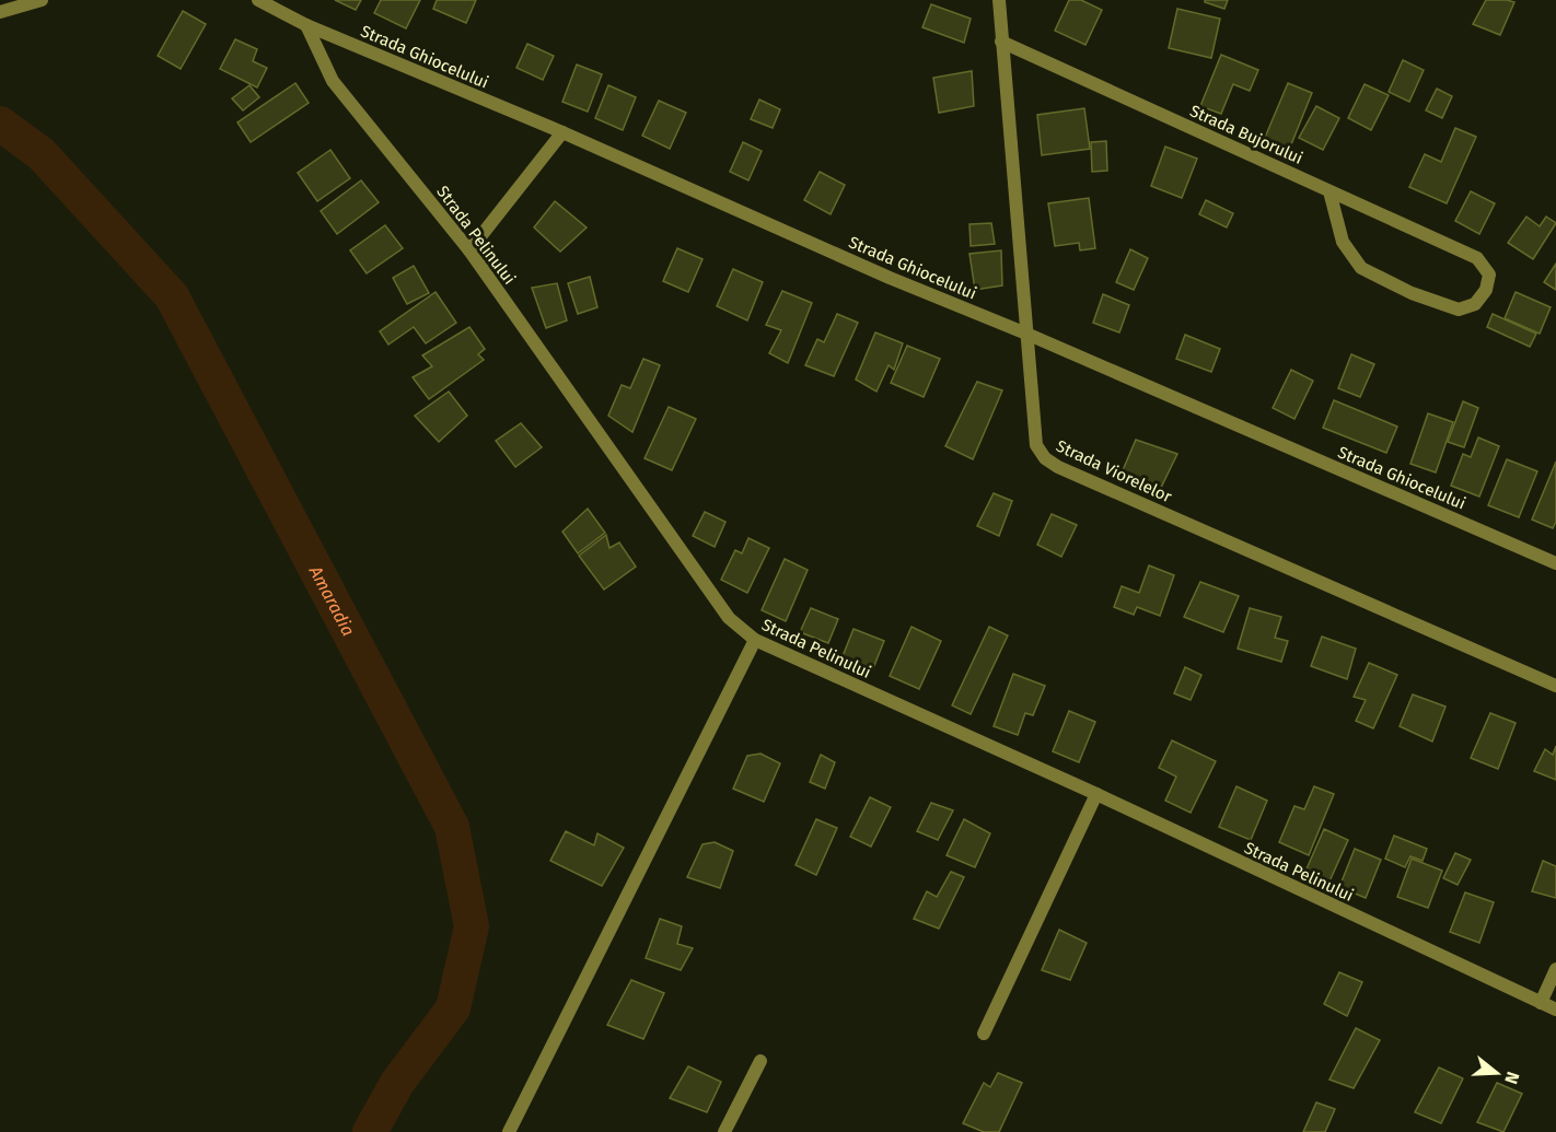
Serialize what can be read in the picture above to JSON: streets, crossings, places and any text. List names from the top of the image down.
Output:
{
  "streets": {
    "street": [
      "Strada Ghiocelului",
      "Strada Bujorului",
      "Strada Pelinului",
      "Strada Viorelelor"
    ]
  },
  "crossings": [
    ["Strada Ghiocelului", "Strada Pelinului"],
    ["Strada Ghiocelului", "Strada Viorelelor"],
    ["Strada Bujorului", "Strada Viorelelor"]
  ],
  "water": ["Amaradia"],
  "north": "right"
}
